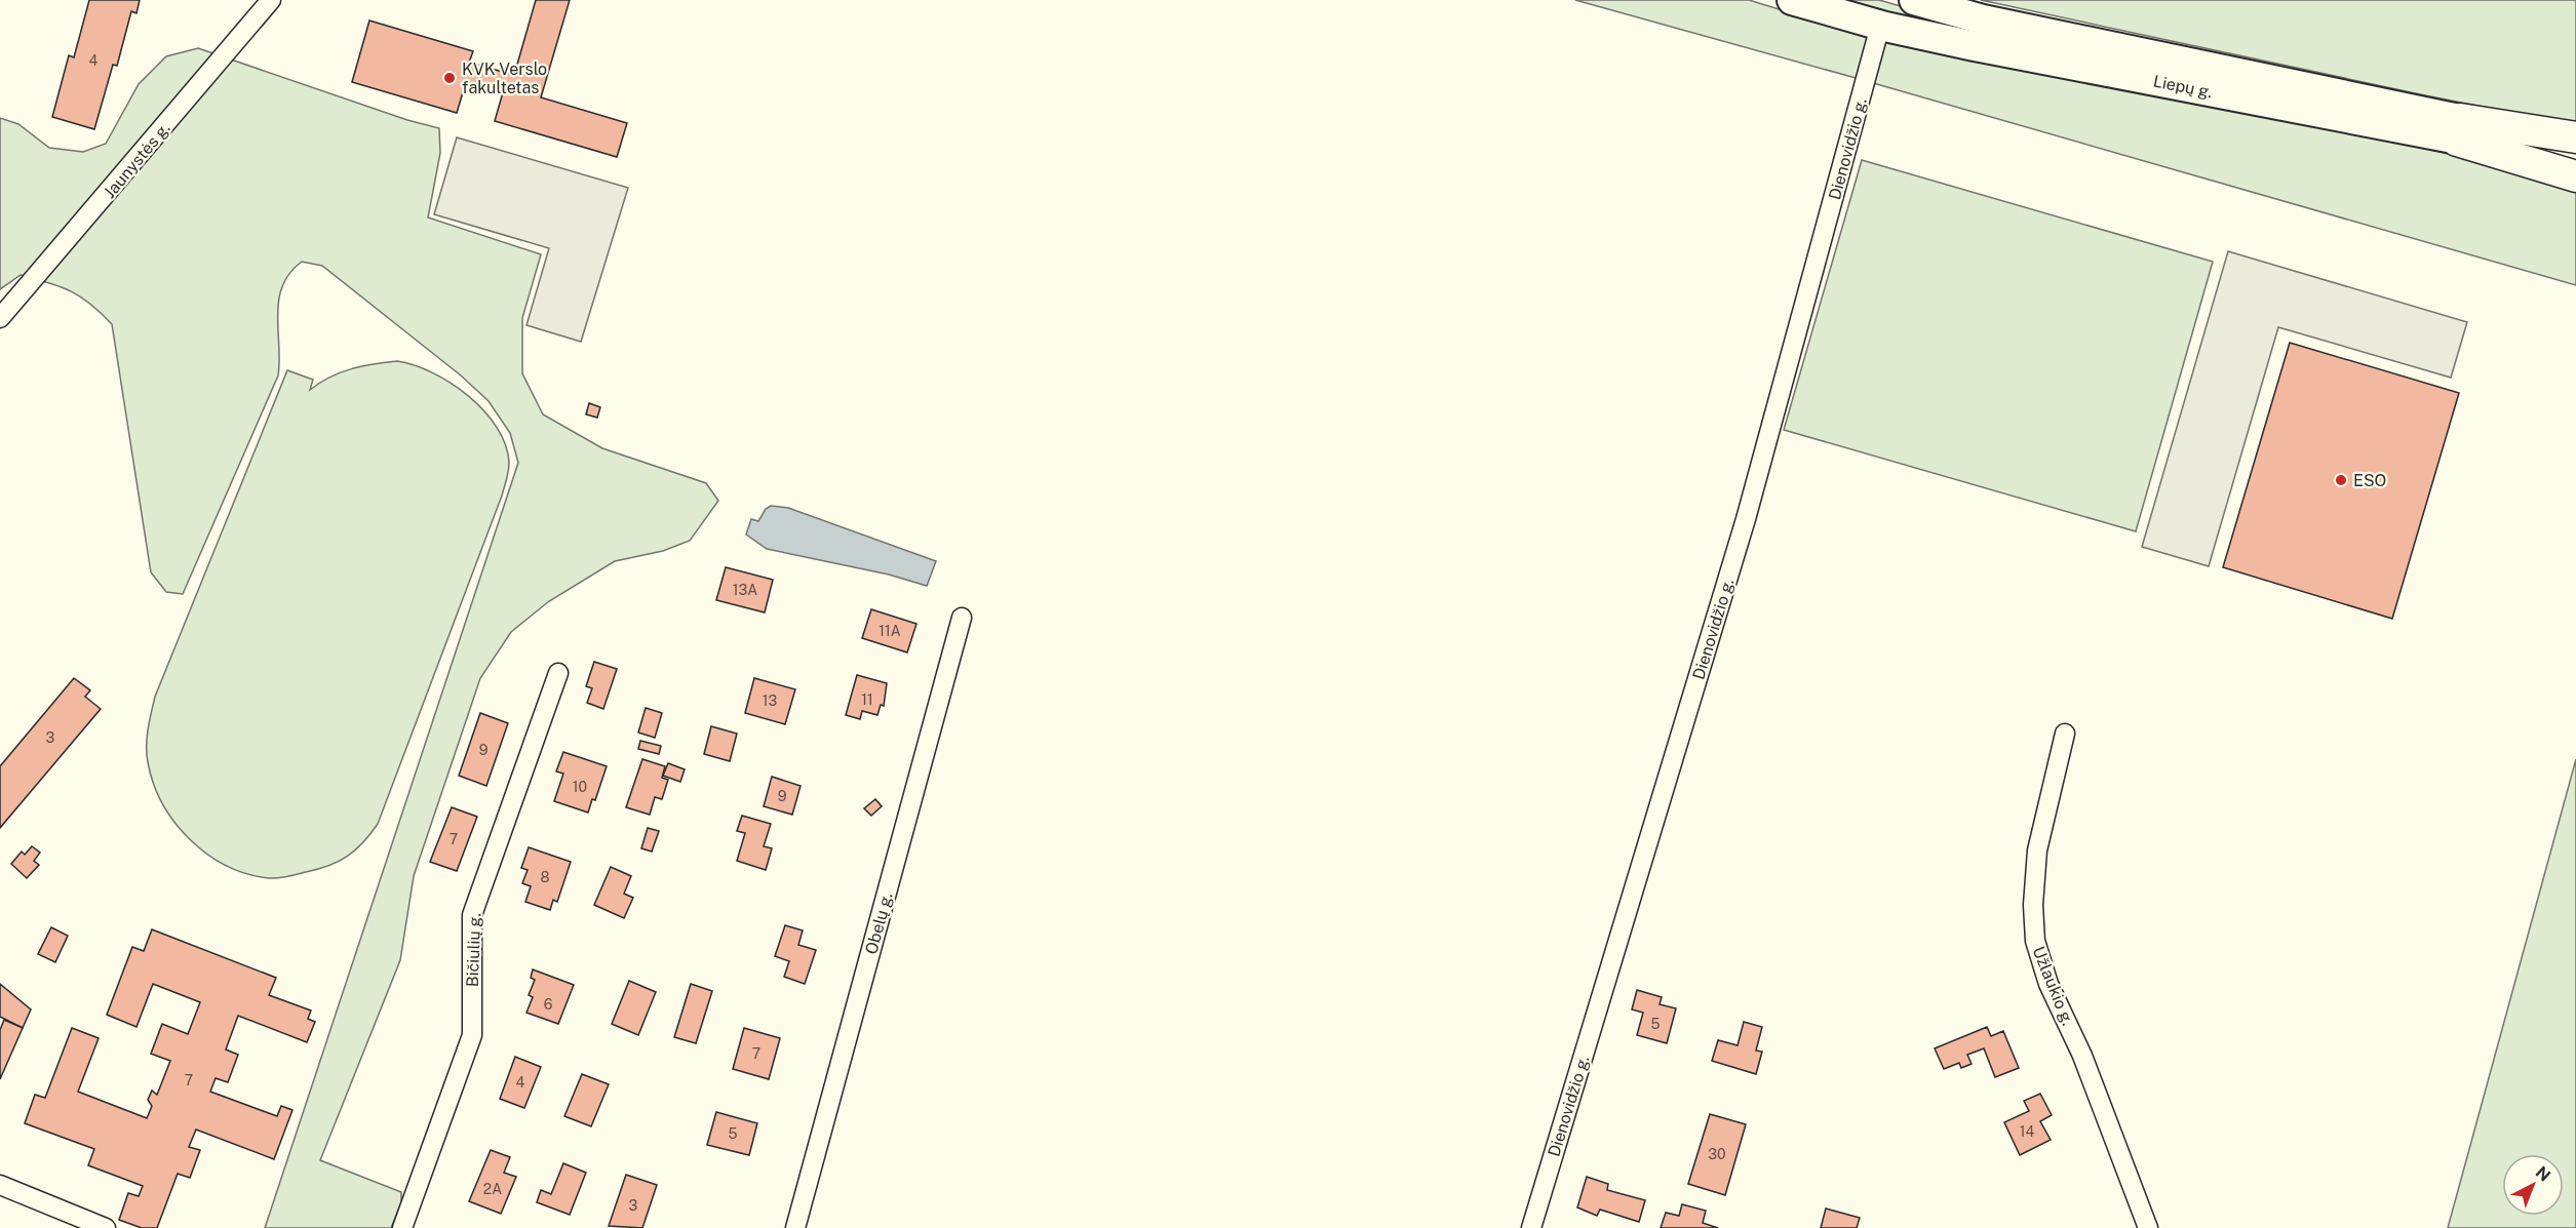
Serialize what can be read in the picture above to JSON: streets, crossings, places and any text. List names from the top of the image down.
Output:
{
  "streets": {
    "main road": ["Liepų g."],
    "street": [
      "Dienovidžio g.",
      "Jaunystės g.",
      "Obelų g.",
      "Bičiulių g.",
      "Užlaukio g."
    ]
  },
  "crossings": [
    ["Liepų g.", "Dienovidžio g."]
  ],
  "places": ["KVK Verslo fakultetas", "ESO"],
  "house_numbers": [
    "4",
    "13A",
    "11A",
    "11",
    "13",
    "3",
    "9",
    "10",
    "9",
    "7",
    "8",
    "6",
    "5",
    "7",
    "7",
    "4",
    "14",
    "5",
    "30",
    "2A",
    "3"
  ],
  "north": "top right"
}
